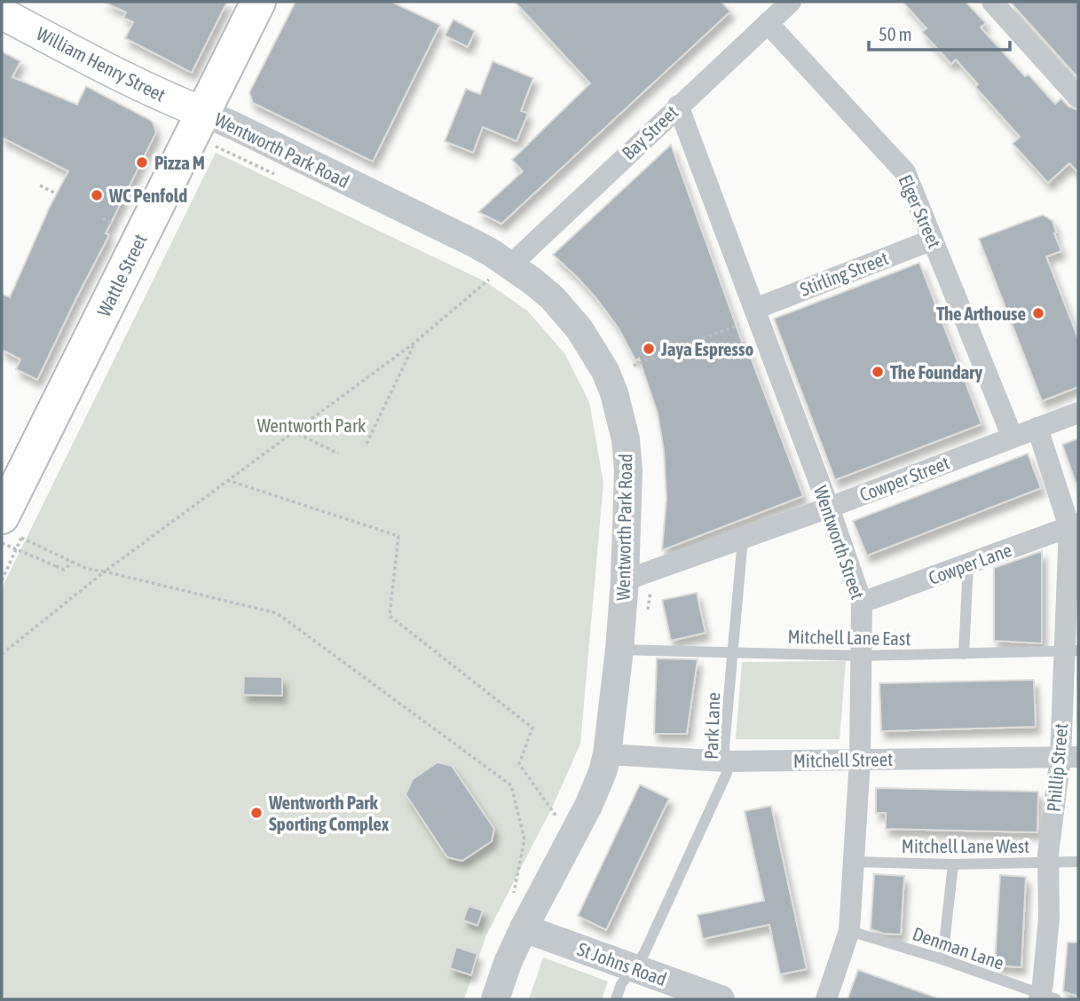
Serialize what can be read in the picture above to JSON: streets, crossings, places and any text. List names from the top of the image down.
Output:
{
  "streets": {
    "main road": ["William Henry Street", "Wattle Street"],
    "street": [
      "Bay Street",
      "Wentworth Park Road",
      "Elger Street",
      "Stirling Street",
      "Cowper Street",
      "Wentworth Street",
      "Cowper Lane",
      "Mitchell Street",
      "Phillip Street",
      "St Johns Road"
    ],
    "lane": [
      "Mitchell Lane East",
      "Park Lane",
      "Mitchell Lane West",
      "Denman Lane"
    ]
  },
  "crossings": [
    ["William Henry Street", "Wentworth Park Road"],
    ["William Henry Street", "Wattle Street"],
    ["Bay Street", "Wentworth Park Road"],
    ["Bay Street", "Elger Street"],
    ["Bay Street", "Wentworth Street"],
    ["Wentworth Park Road", "Wattle Street"],
    ["Wentworth Park Road", "Cowper Street"],
    ["Wentworth Park Road", "Mitchell Lane East"],
    ["Wentworth Park Road", "Mitchell Street"],
    ["Wentworth Park Road", "St Johns Road"],
    ["Elger Street", "Stirling Street"],
    ["Elger Street", "Cowper Street"],
    ["Stirling Street", "Wentworth Street"],
    ["Cowper Street", "Wentworth Street"],
    ["Cowper Street", "Park Lane"],
    ["Cowper Street", "Phillip Street"],
    ["Wentworth Street", "Cowper Lane"],
    ["Wentworth Street", "Mitchell Lane East"],
    ["Wentworth Street", "Mitchell Street"],
    ["Wentworth Street", "Mitchell Lane West"],
    ["Wentworth Street", "Denman Lane"],
    ["Cowper Lane", "Phillip Street"],
    ["Mitchell Lane East", "Park Lane"],
    ["Mitchell Lane East", "Phillip Street"],
    ["Park Lane", "Mitchell Street"],
    ["Park Lane", "St Johns Road"],
    ["Mitchell Street", "Phillip Street"],
    ["Phillip Street", "Mitchell Lane West"],
    ["Phillip Street", "Denman Lane"]
  ],
  "parks": ["Wentworth Park"],
  "places": [
    "Pizza M",
    "WC Penfold",
    "The Arthouse",
    "Jaya Espresso",
    "The Foundary",
    "Wentworth Park Sporting Complex"
  ],
  "scale_bar": "50 m"
}
